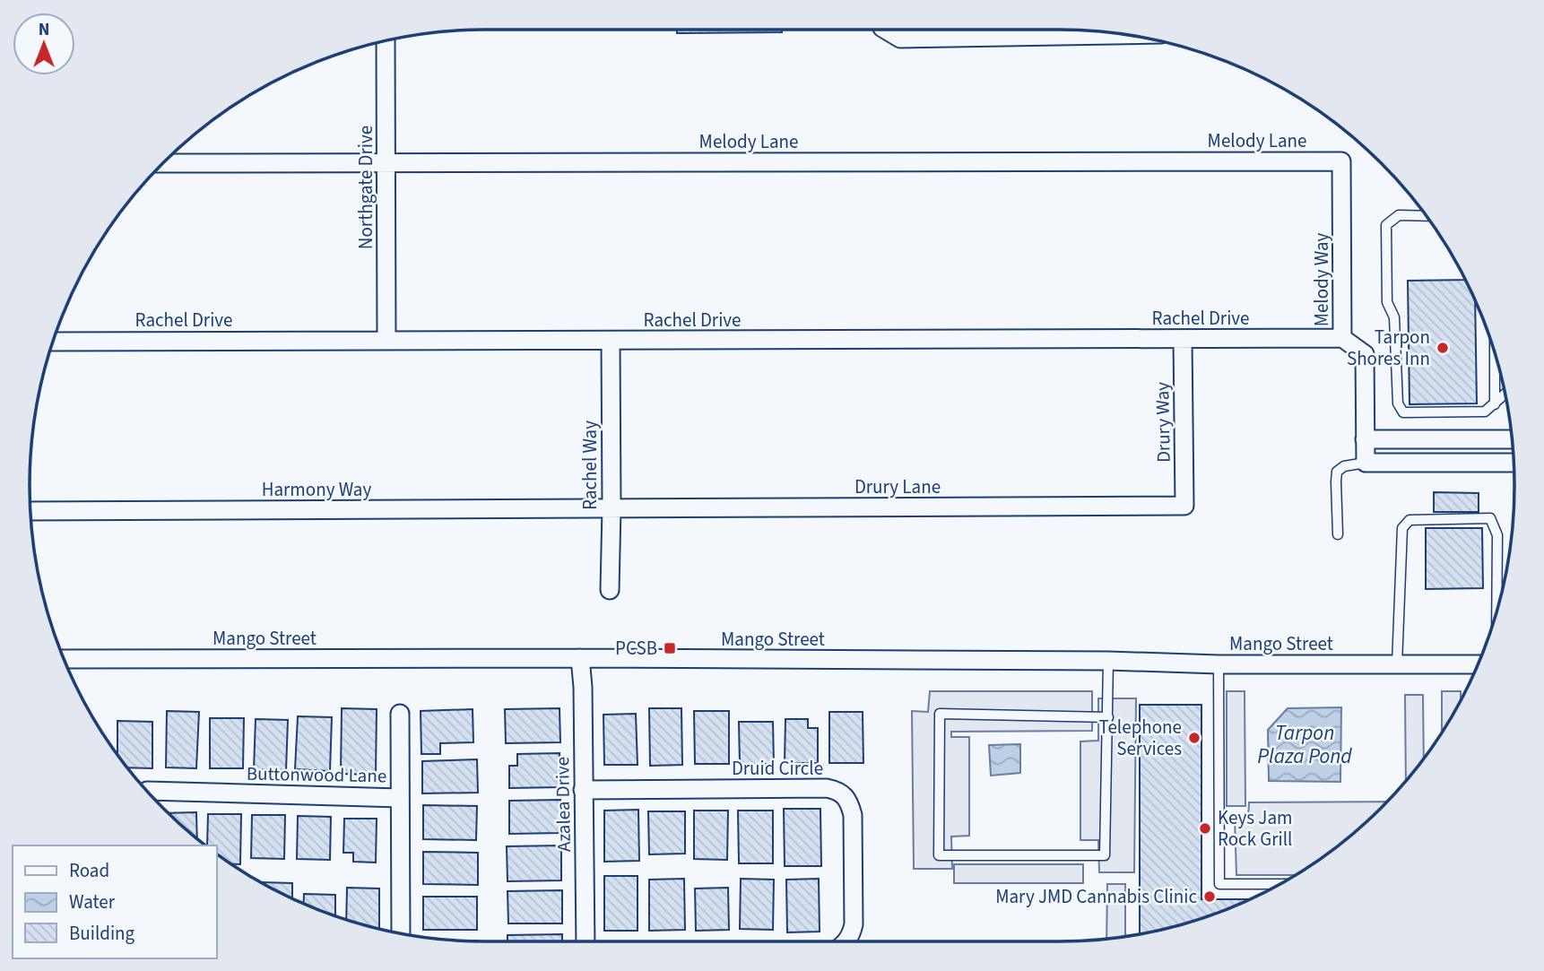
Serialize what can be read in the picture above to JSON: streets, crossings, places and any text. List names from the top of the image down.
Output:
{
  "streets": {
    "street": [
      "Melody Lane",
      "Northgate Drive",
      "Melody Way",
      "Rachel Drive",
      "Drury Way",
      "Rachel Way",
      "Drury Lane",
      "Harmony Way",
      "Mango Street",
      "Druid Circle",
      "Buttonwood Lane",
      "Azalea Drive"
    ]
  },
  "crossings": [
    ["Melody Lane", "Northgate Drive"],
    ["Melody Lane", "Melody Way"],
    ["Northgate Drive", "Rachel Drive"],
    ["Melody Way", "Rachel Drive"],
    ["Rachel Drive", "Drury Way"],
    ["Rachel Drive", "Rachel Way"],
    ["Drury Way", "Drury Lane"],
    ["Rachel Way", "Drury Lane"],
    ["Rachel Way", "Harmony Way"],
    ["Drury Lane", "Harmony Way"],
    ["Mango Street", "Azalea Drive"],
    ["Druid Circle", "Azalea Drive"]
  ],
  "water": ["Tarpon Plaza Pond"],
  "places": {
    "other": [
      "Tarpon Shores Inn",
      "Telephone Services",
      "Keys Jam Rock Grill",
      "Mary JMD Cannabis Clinic"
    ],
    "transit": ["PCSB"]
  },
  "legend": ["Road", "Water", "Building"],
  "north": "top"
}
